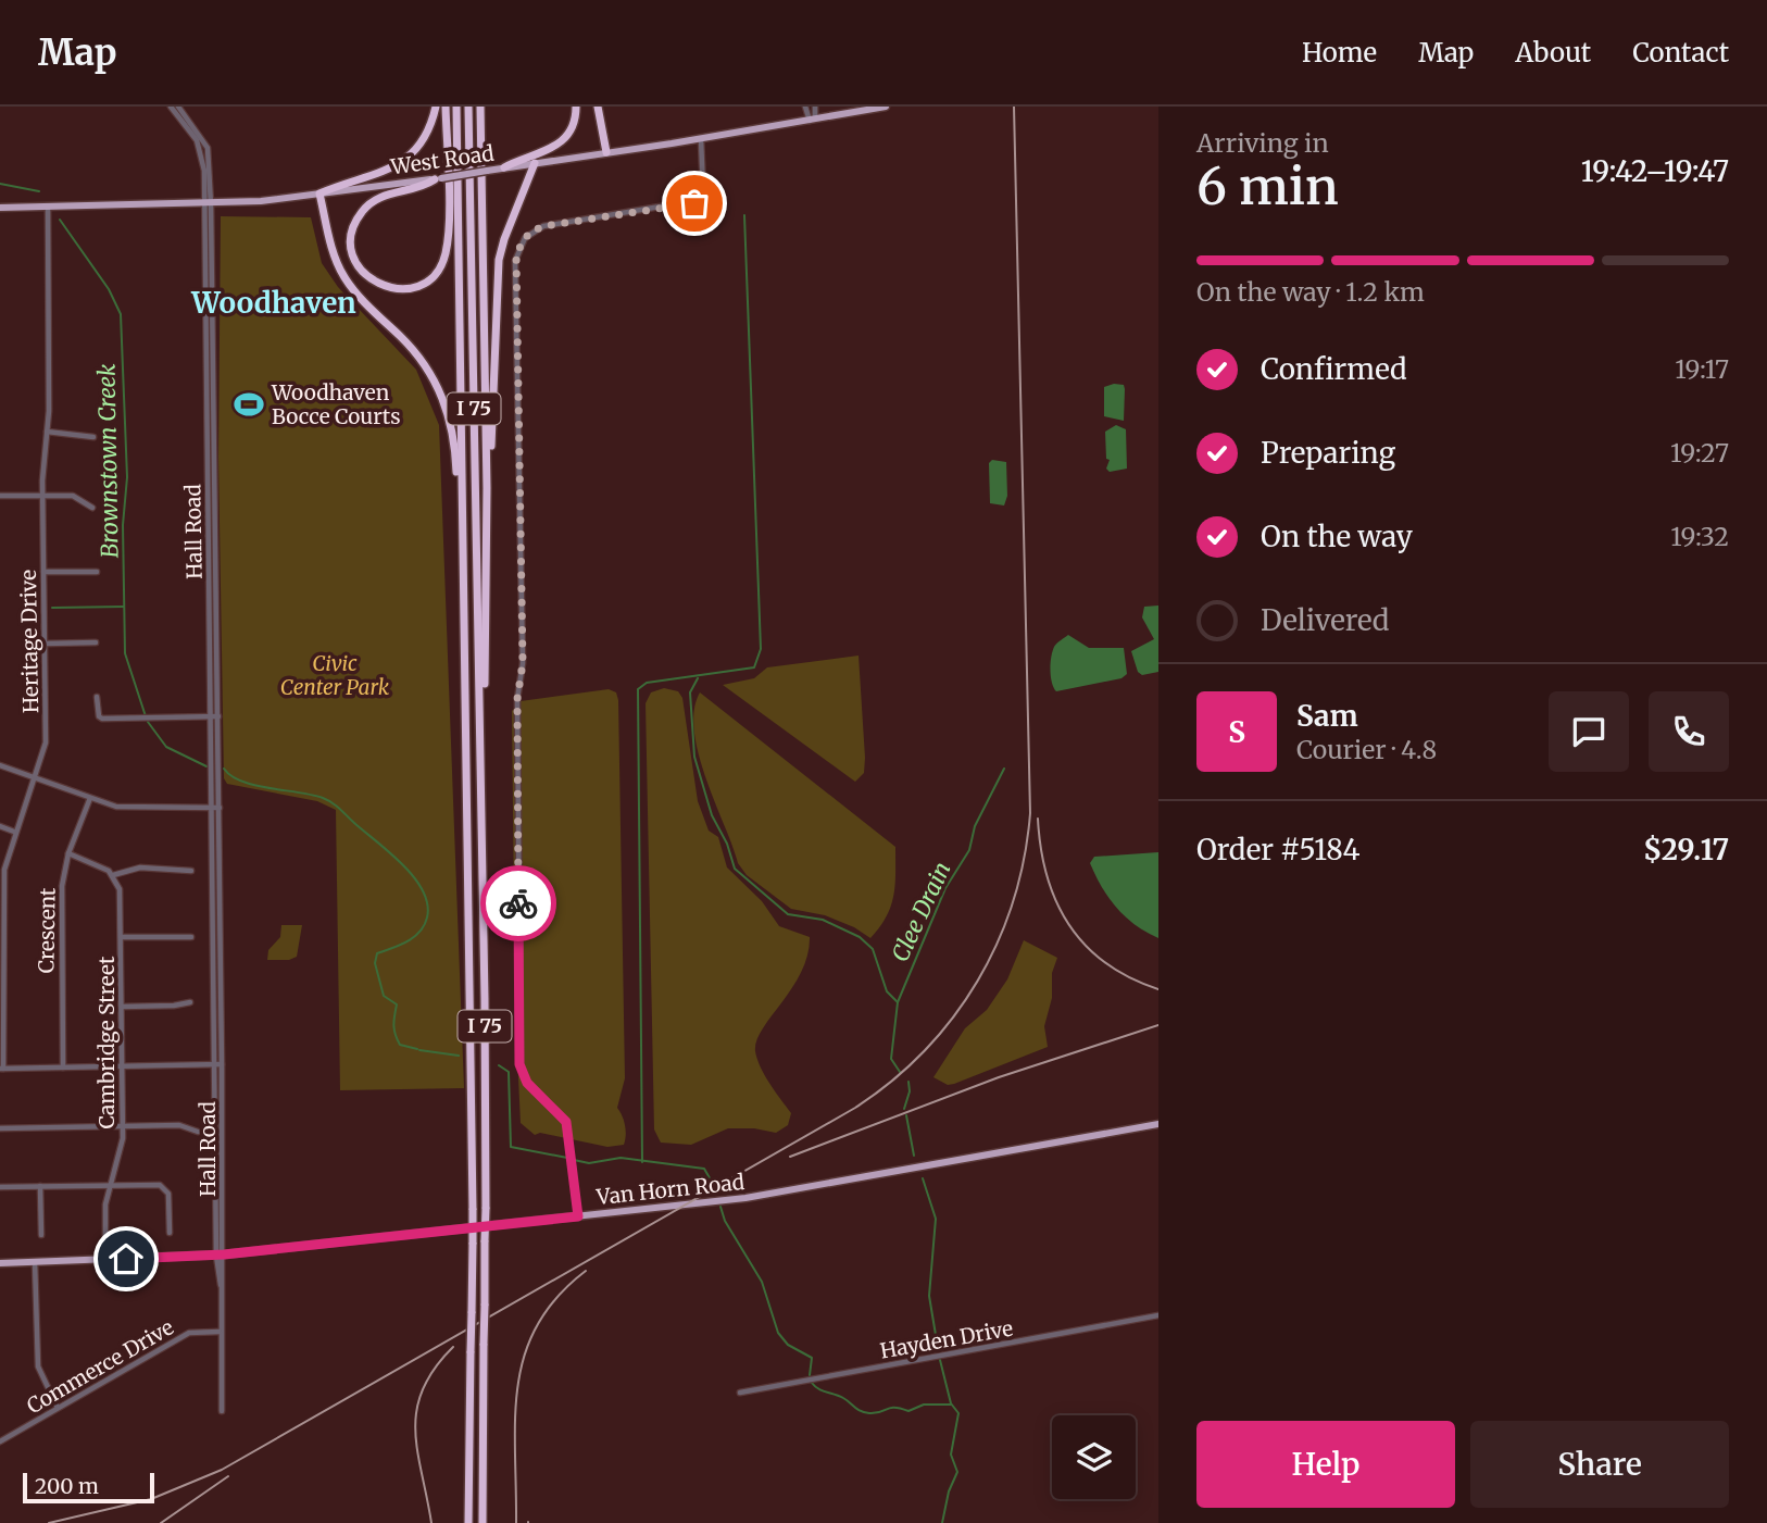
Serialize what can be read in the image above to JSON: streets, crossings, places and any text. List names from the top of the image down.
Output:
{
  "streets": {
    "highway": ["I 75"],
    "main road": ["West Road", "Van Horn Road"],
    "street": [
      "Hall Road",
      "Heritage Drive",
      "Crescent",
      "Cambridge Street",
      "Hayden Drive",
      "Commerce Drive"
    ]
  },
  "crossings": [
    ["West Road", "Hall Road"],
    ["West Road", "Heritage Drive"],
    ["Hall Road", "Van Horn Road"],
    ["Hall Road", "Commerce Drive"],
    ["Cambridge Street", "Van Horn Road"]
  ],
  "districts": ["Woodhaven"],
  "water": ["Brownstown Creek", "Clee Drain"],
  "parks": ["Civic Center Park"],
  "places": {
    "sports": ["Woodhaven Bocce Courts"]
  },
  "scale_bar": "200 m",
  "page": {
    "header": "Map",
    "nav": [
      "Home",
      "Map",
      "About",
      "Contact"
    ],
    "heading": ["6 min", "Arriving in", "19:42–19:47"],
    "panel": [
      "Sam",
      "Courier · 4.8",
      "Order #5184",
      "$29.17"
    ],
    "bar": "On the way · 1.2 km",
    "list": [
      ["Confirmed", "19:17"],
      ["Preparing", "19:27"],
      ["On the way", "19:32"],
      "Delivered"
    ],
    "round": "S",
    "buttons": ["Help", "Share"],
    "scale": "200 m"
  }
}
